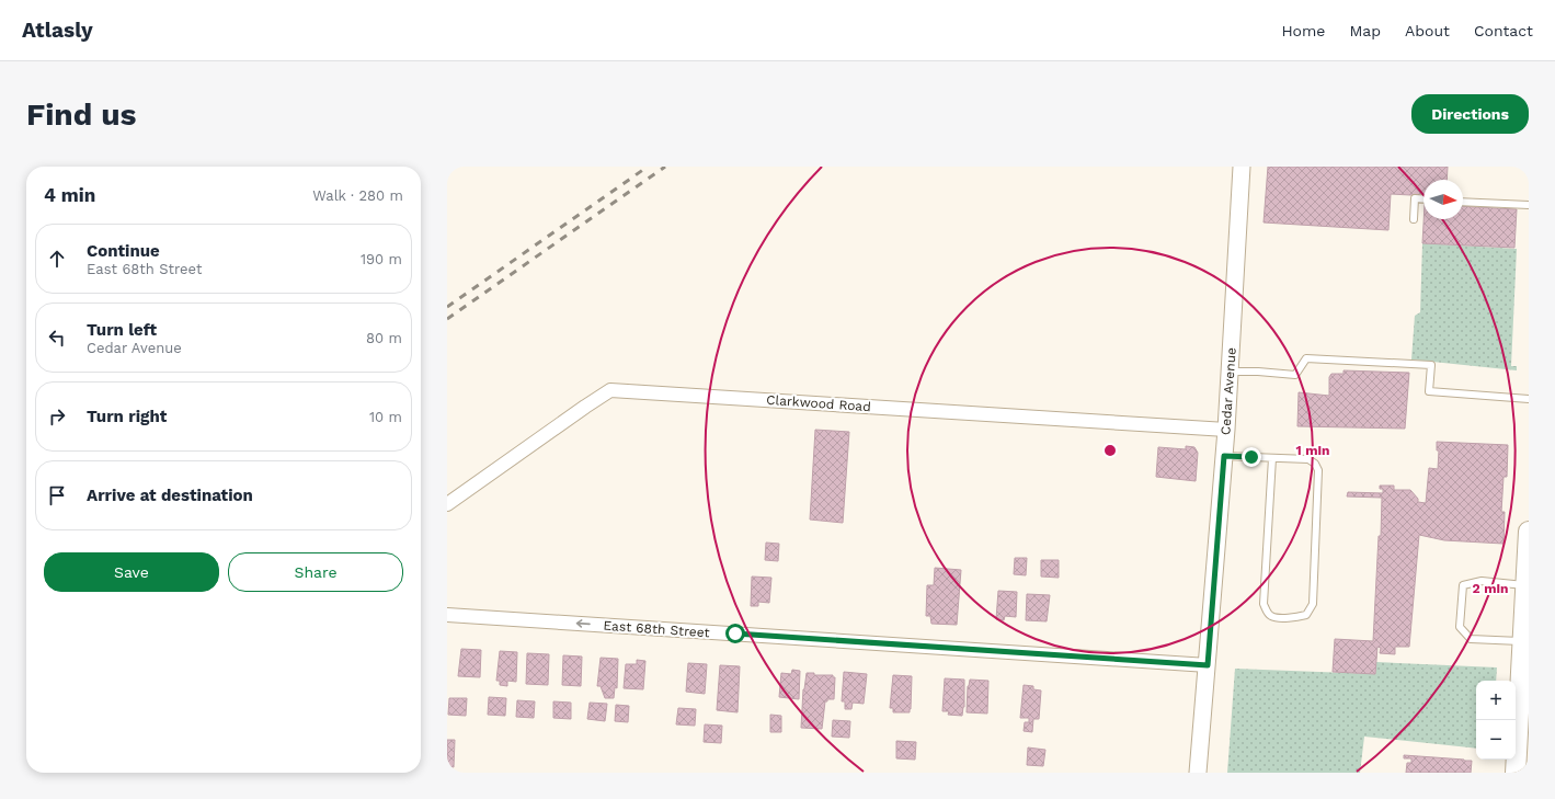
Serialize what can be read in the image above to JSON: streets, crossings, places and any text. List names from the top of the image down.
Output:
{
  "streets": {
    "street": ["Cedar Avenue", "Clarkwood Road", "East 68th Street"]
  },
  "crossings": [
    ["Cedar Avenue", "Clarkwood Road"],
    ["Cedar Avenue", "East 68th Street"]
  ],
  "one_way": ["East 68th Street"],
  "north": "right",
  "page": {
    "header": "Atlasly",
    "nav": [
      "Home",
      "Map",
      "About",
      "Contact"
    ],
    "buttons": [
      "Directions",
      ["Save", "Share"]
    ],
    "title": "Find us",
    "heading": ["4 min", "Walk · 280 m"],
    "list": [
      ["Continue", "East 68th Street", "190 m"],
      ["Turn left", "Cedar Avenue", "80 m"],
      ["Turn right", "10 m"],
      "Arrive at destination"
    ],
    "map_buttons": ["+", "−"]
  },
  "rings": ["1 min", "2 min"]
}
